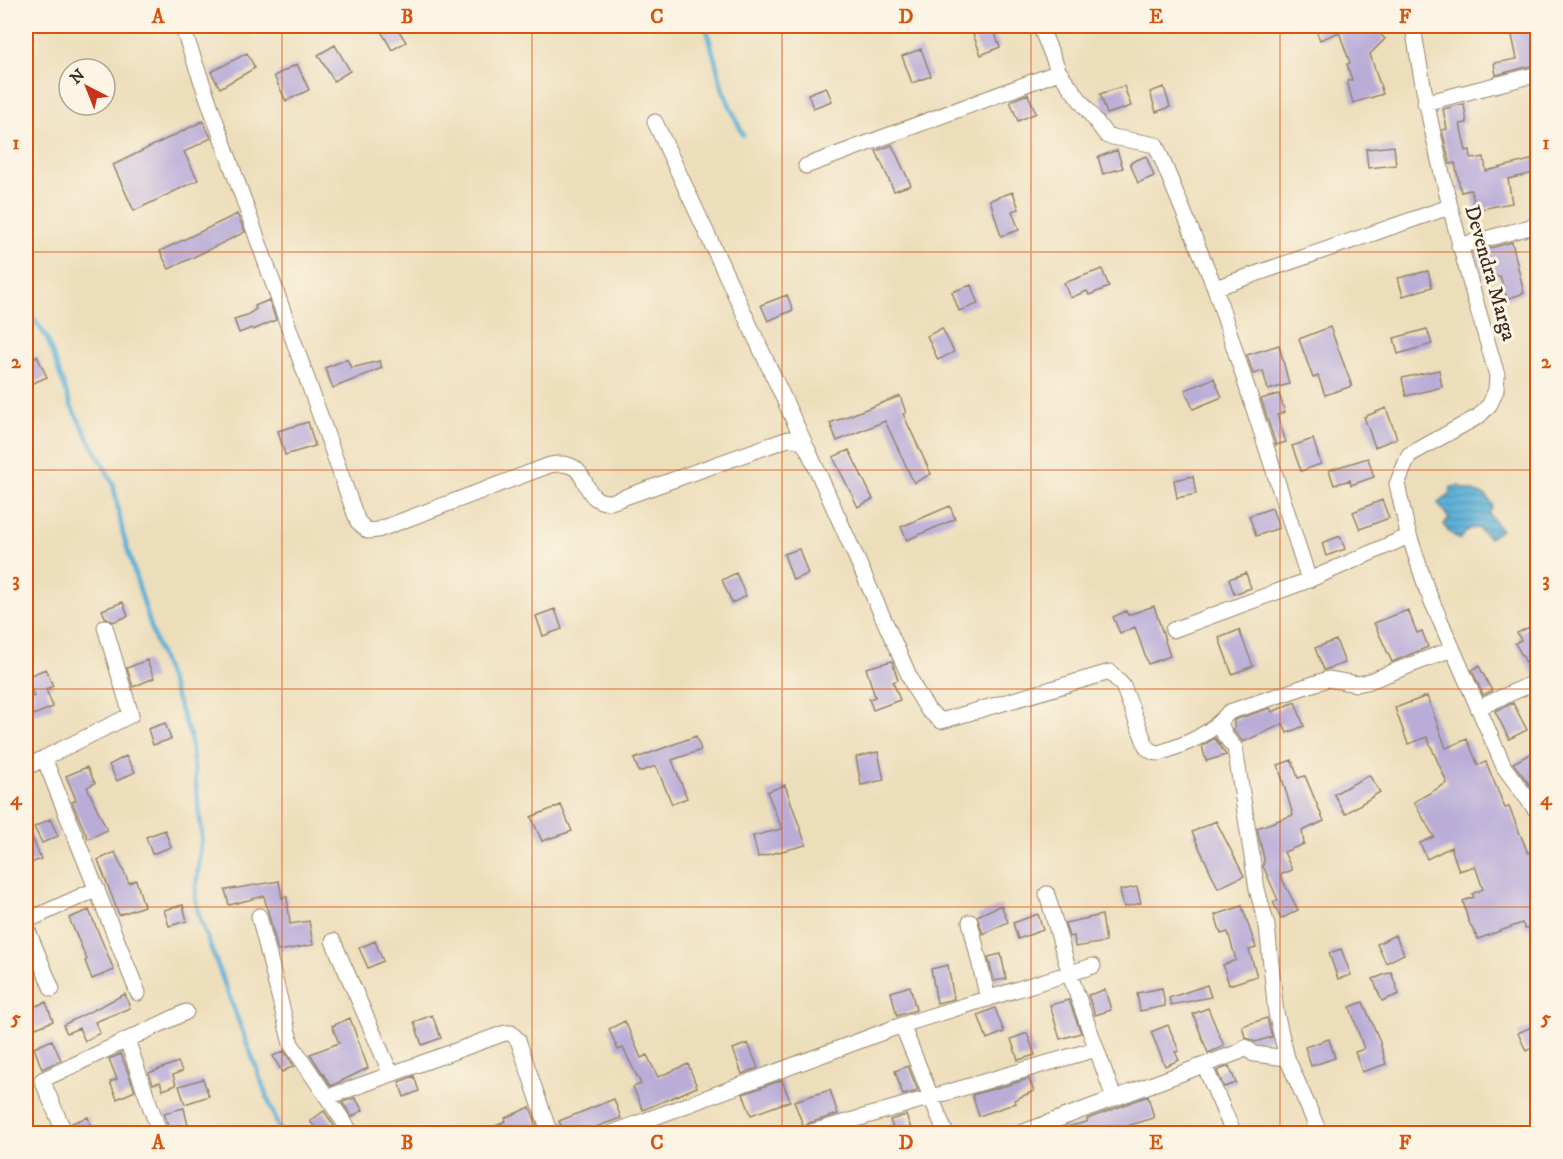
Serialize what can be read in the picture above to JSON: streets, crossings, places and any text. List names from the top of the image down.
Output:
{
  "streets": {
    "street": ["Devendra Marga"]
  },
  "north": "top left",
  "grid": {
    "columns": [
      "A",
      "B",
      "C",
      "D",
      "E",
      "F"
    ],
    "rows": [
      "1",
      "2",
      "3",
      "4",
      "5"
    ]
  }
}
